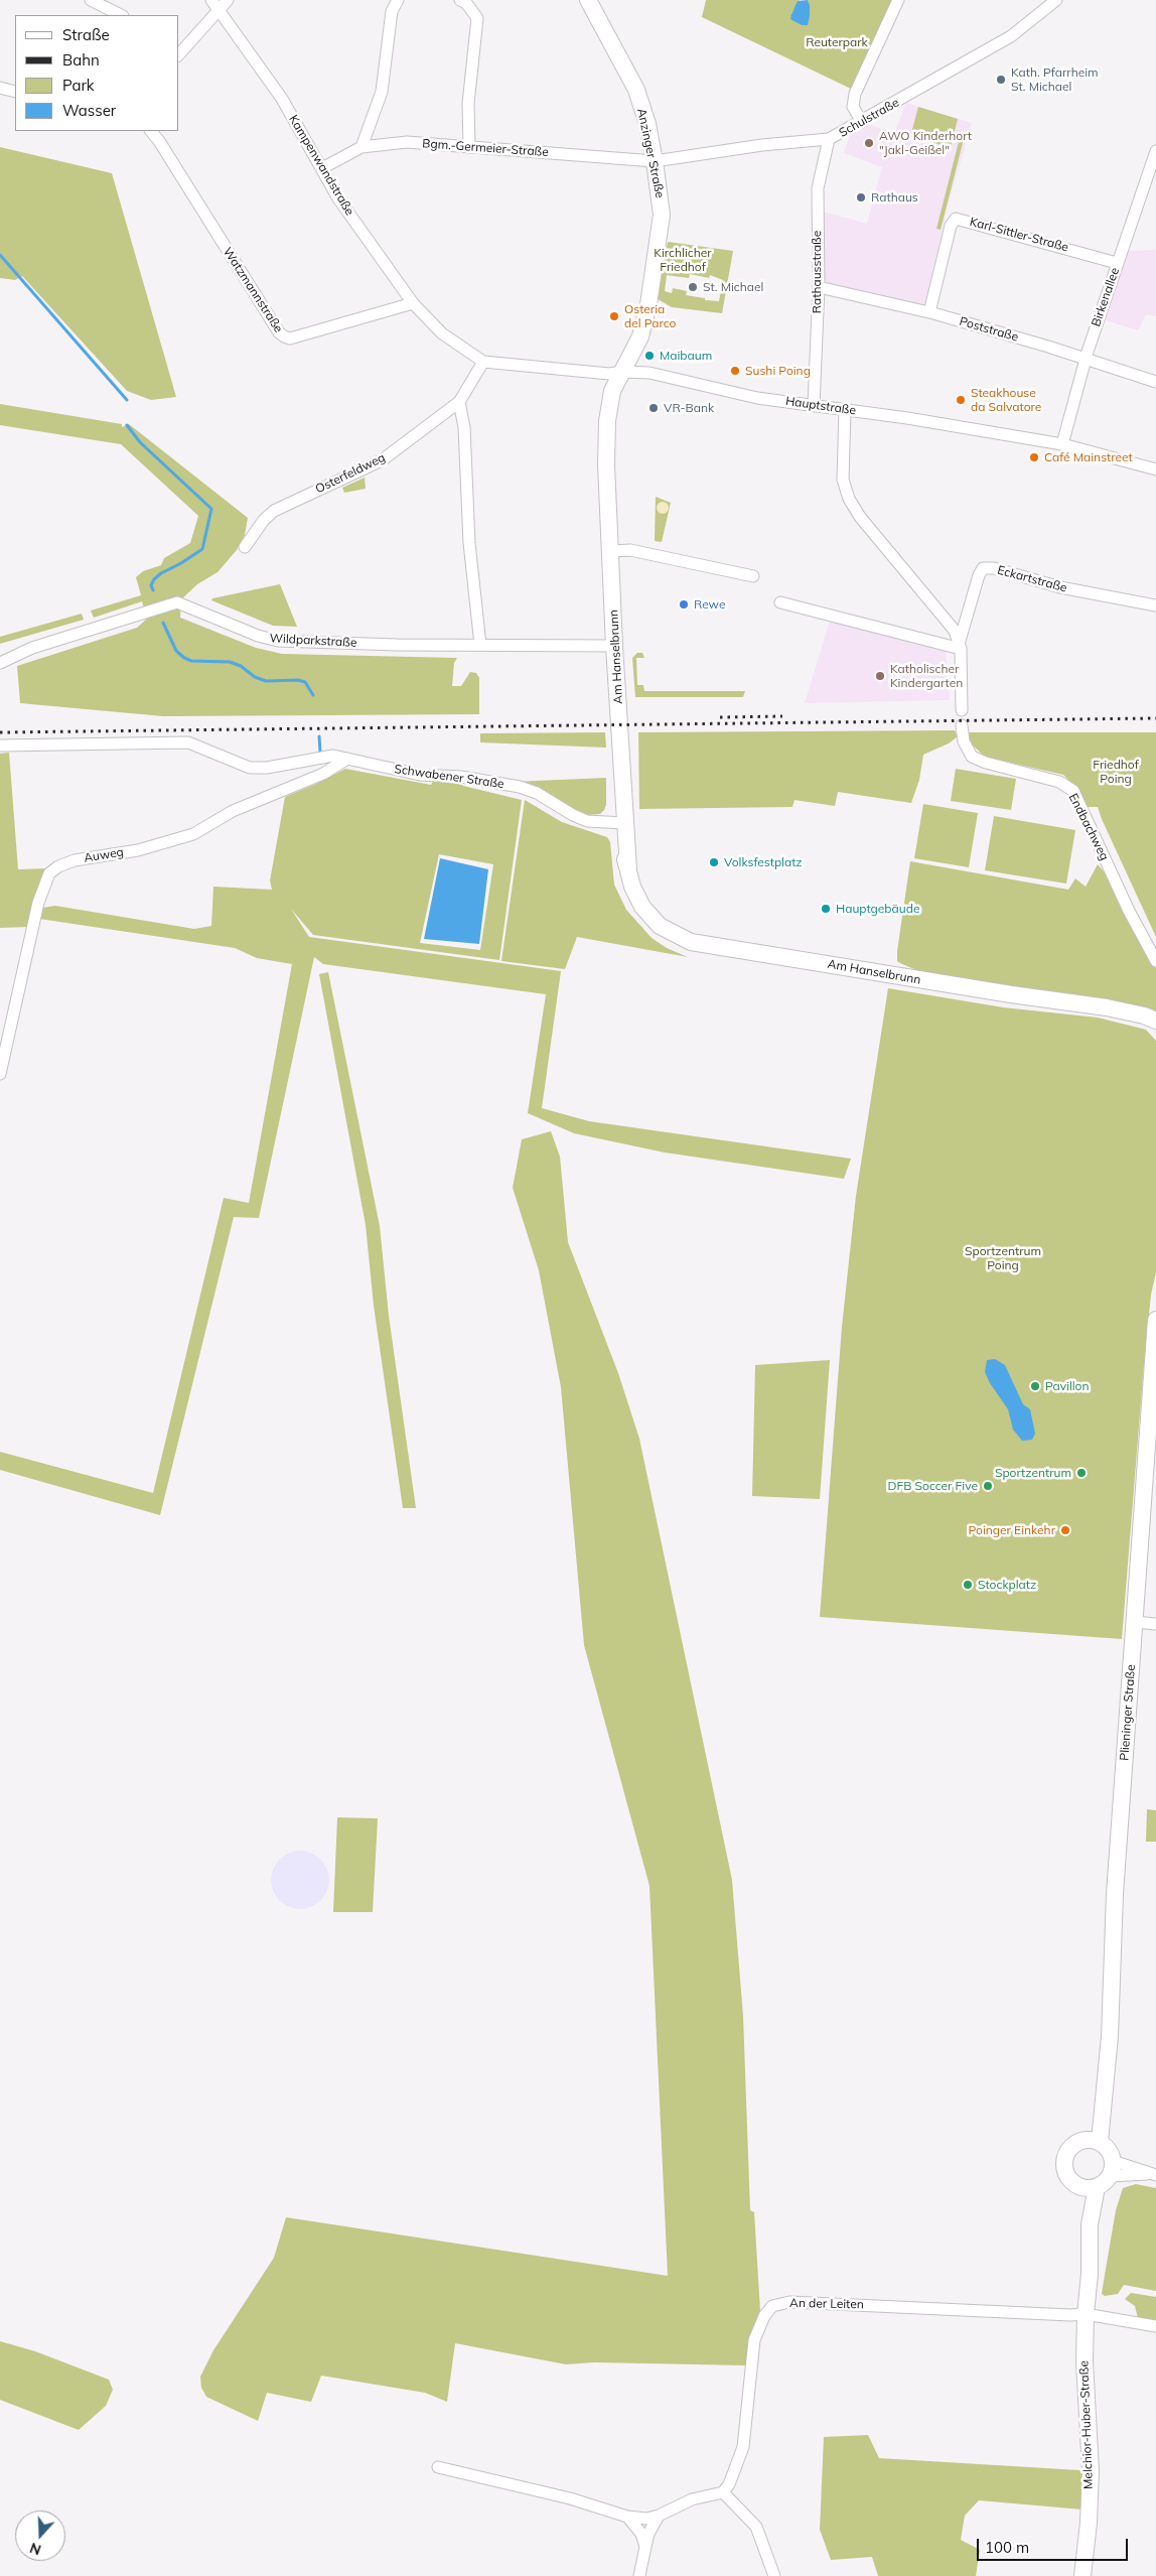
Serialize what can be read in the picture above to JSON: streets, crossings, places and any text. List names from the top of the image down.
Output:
{
  "streets": {
    "street": [
      "Schulstraße",
      "Bgm.-Germeier-Straße",
      "Anzinger Straße",
      "Kampenwandstraße",
      "Karl-Sittler-Straße",
      "Rathausstraße",
      "Watzmannstraße",
      "Birkenallee",
      "Poststraße",
      "Hauptstraße",
      "Osterfeldweg",
      "Eckartstraße",
      "Wildparkstraße",
      "Am Hanselbrunn",
      "Schwabener Straße",
      "Endbachweg",
      "Auweg",
      "Plieninger Straße",
      "An der Leiten",
      "Melchior-Huber-Straße"
    ]
  },
  "crossings": [
    ["Schulstraße", "Bgm.-Germeier-Straße"],
    ["Schulstraße", "Anzinger Straße"],
    ["Schulstraße", "Rathausstraße"],
    ["Bgm.-Germeier-Straße", "Anzinger Straße"],
    ["Bgm.-Germeier-Straße", "Kampenwandstraße"],
    ["Anzinger Straße", "Hauptstraße"],
    ["Anzinger Straße", "Am Hanselbrunn"],
    ["Kampenwandstraße", "Watzmannstraße"],
    ["Kampenwandstraße", "Hauptstraße"],
    ["Karl-Sittler-Straße", "Birkenallee"],
    ["Karl-Sittler-Straße", "Poststraße"],
    ["Rathausstraße", "Poststraße"],
    ["Rathausstraße", "Hauptstraße"],
    ["Birkenallee", "Poststraße"],
    ["Birkenallee", "Hauptstraße"],
    ["Hauptstraße", "Am Hanselbrunn"],
    ["Wildparkstraße", "Am Hanselbrunn"],
    ["Am Hanselbrunn", "Schwabener Straße"],
    ["Schwabener Straße", "Auweg"],
    ["Plieninger Straße", "Melchior-Huber-Straße"],
    ["An der Leiten", "Melchior-Huber-Straße"]
  ],
  "parks": [
    "Reuterpark",
    "Kirchlicher Friedhof",
    "Friedhof Poing",
    "Sportzentrum Poing"
  ],
  "places": [
    "Kath. Pfarrheim St. Michael",
    "AWO Kinderhort \"Jakl-Geißel\"",
    "Rathaus",
    "St. Michael",
    "Osteria del Parco",
    "Maibaum",
    "Sushi Poing",
    "Steakhouse da Salvatore",
    "VR-Bank",
    "Café Mainstreet",
    "Rewe",
    "Katholischer Kindergarten",
    "Volksfestplatz",
    "Hauptgebäude",
    "Pavillon",
    "Sportzentrum",
    "DFB Soccer Five",
    "Poinger Einkehr",
    "Stockplatz"
  ],
  "legend": [
    "Straße",
    "Bahn",
    "Park",
    "Wasser"
  ],
  "scale_bar": "100 m",
  "north": "bottom"
}
